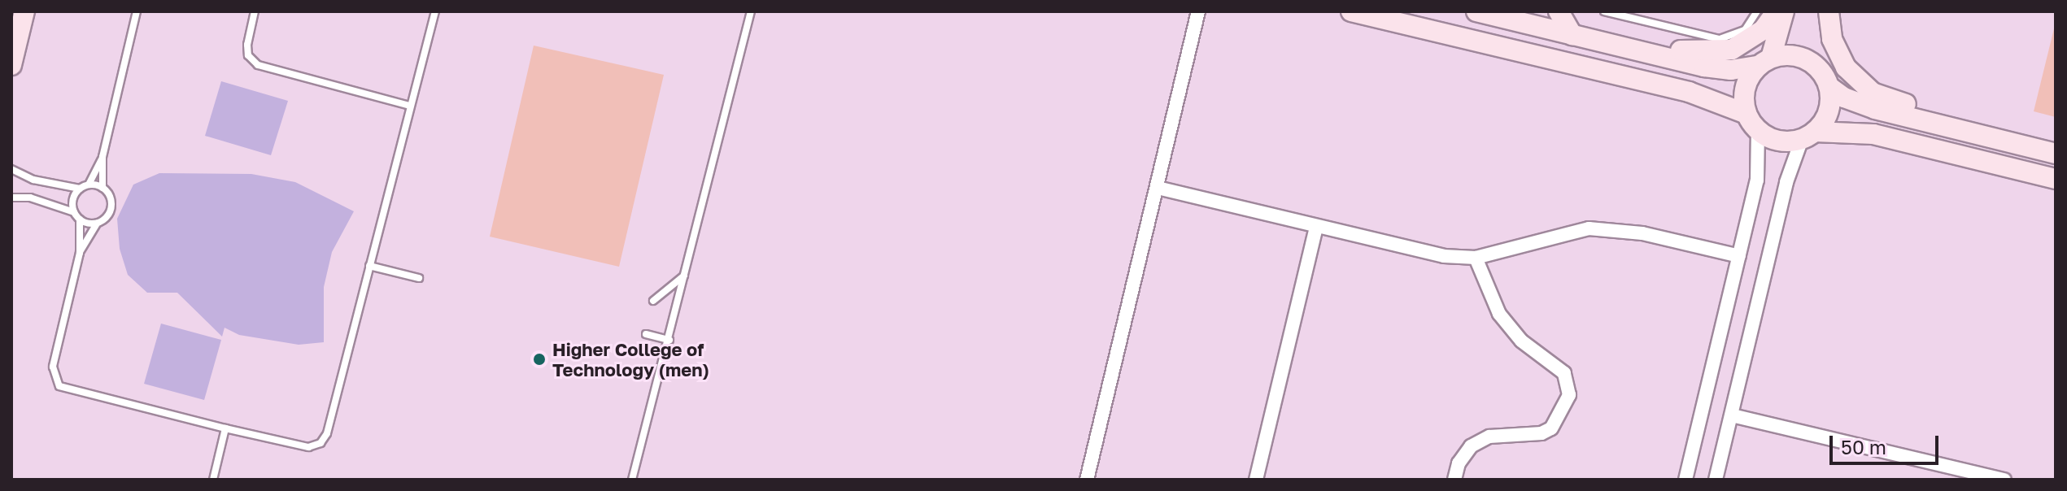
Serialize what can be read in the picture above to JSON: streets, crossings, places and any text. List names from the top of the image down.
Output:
{
  "places": ["Higher College of Technology (men)"],
  "scale_bar": "50 m"
}
